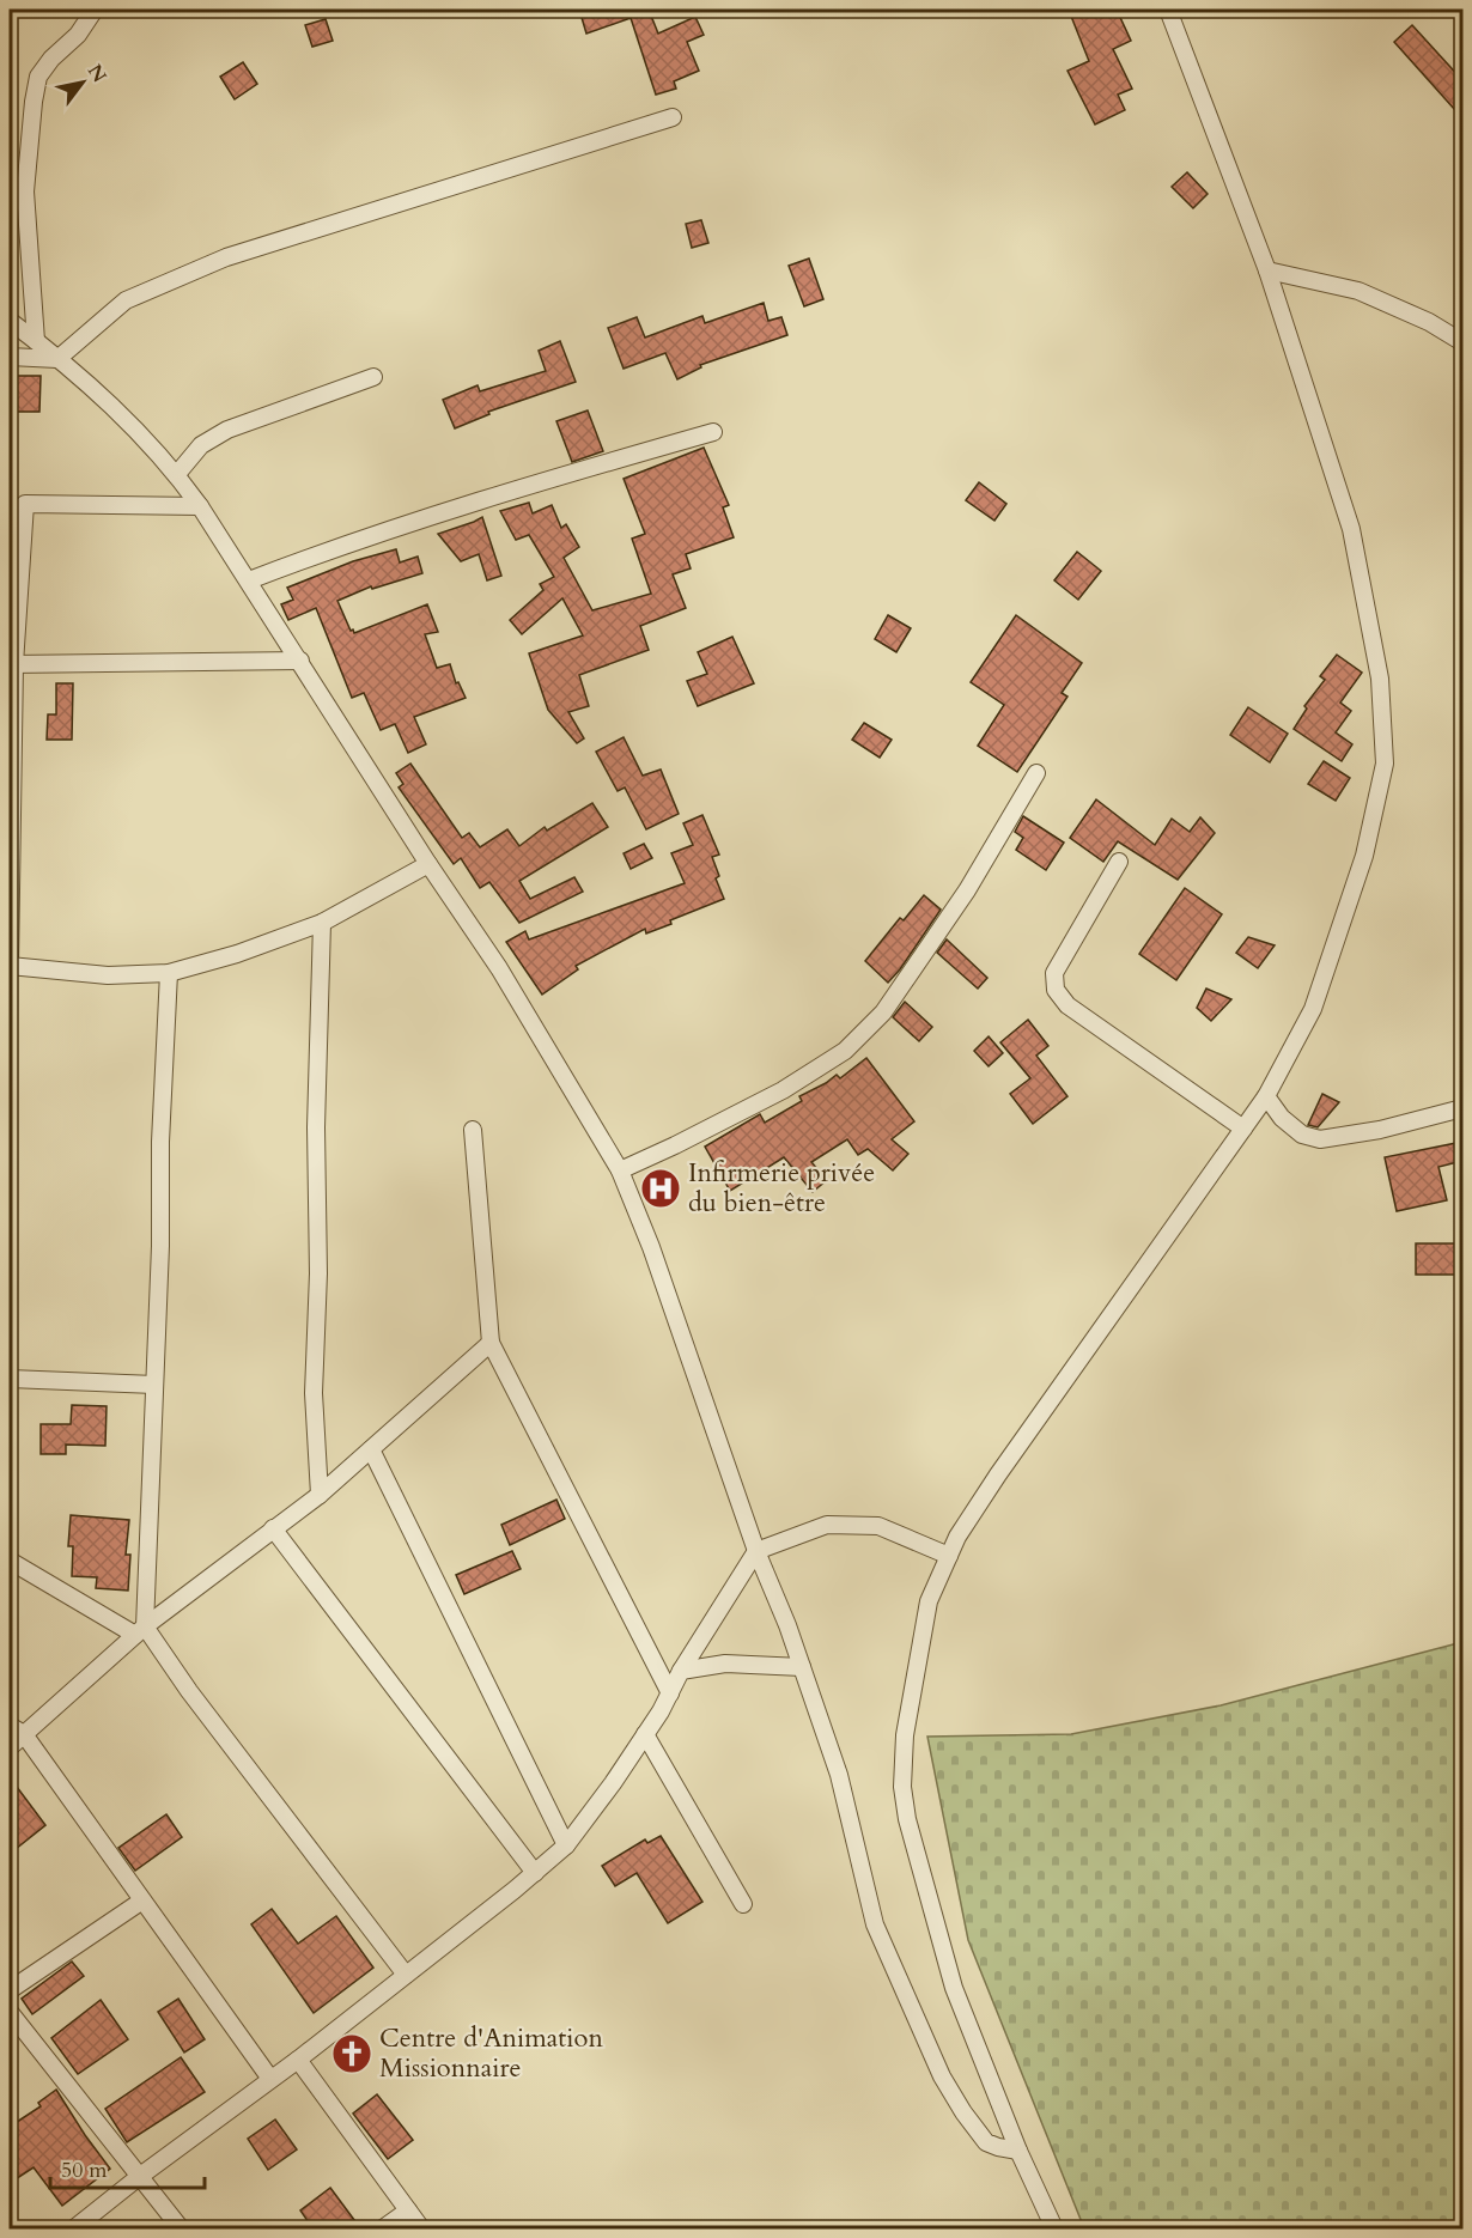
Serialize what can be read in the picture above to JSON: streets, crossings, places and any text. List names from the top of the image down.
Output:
{
  "places": {
    "hospital": ["Infirmerie privée du bien-être"],
    "church": ["Centre d'Animation Missionnaire"]
  },
  "scale_bar": "50 m",
  "north": "top right"
}
